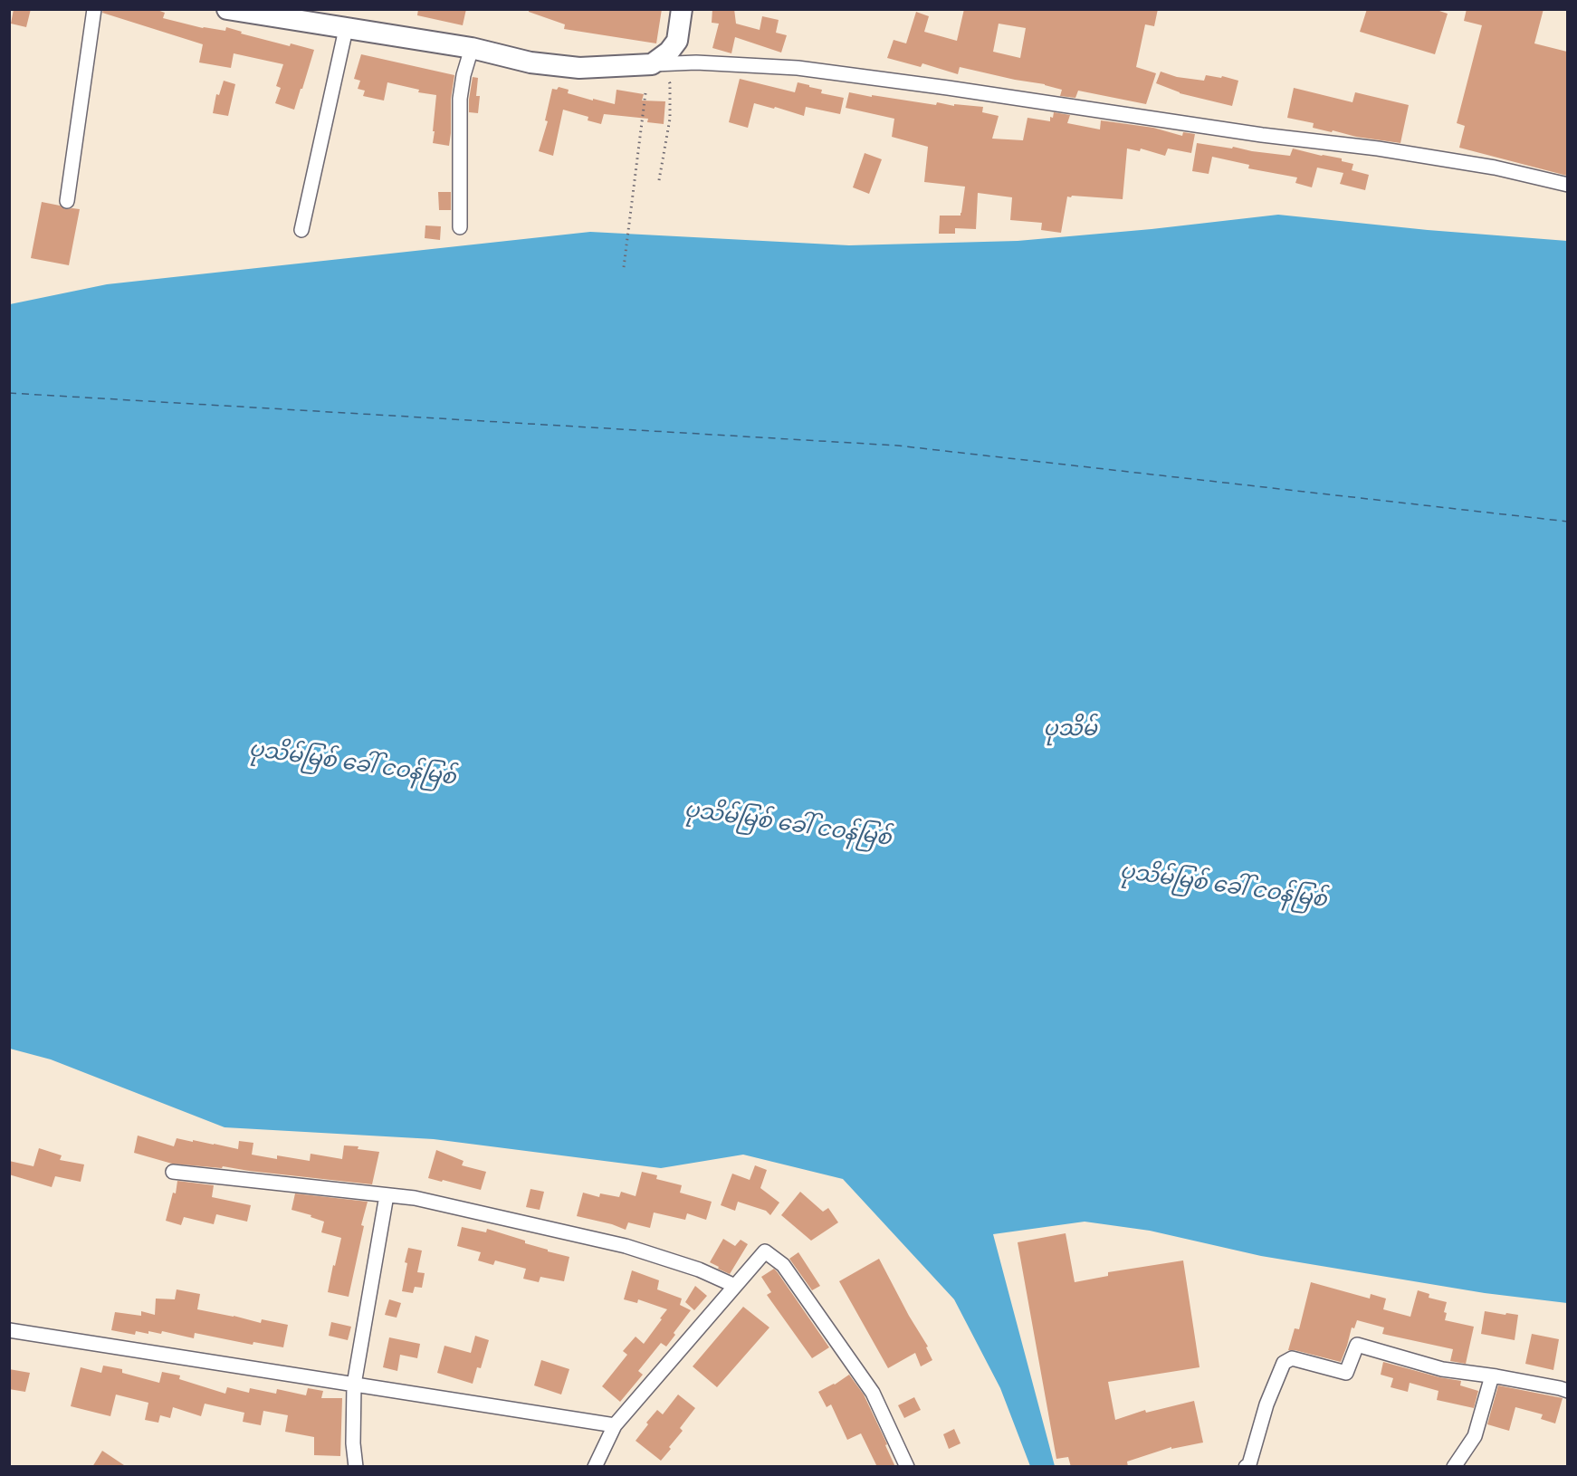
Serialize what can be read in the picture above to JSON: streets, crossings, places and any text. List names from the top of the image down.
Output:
{
  "water": ["ပုသိမ်", "ပုသိမ်မြစ် ခေါ် ငဝန်မြစ်"]
}
